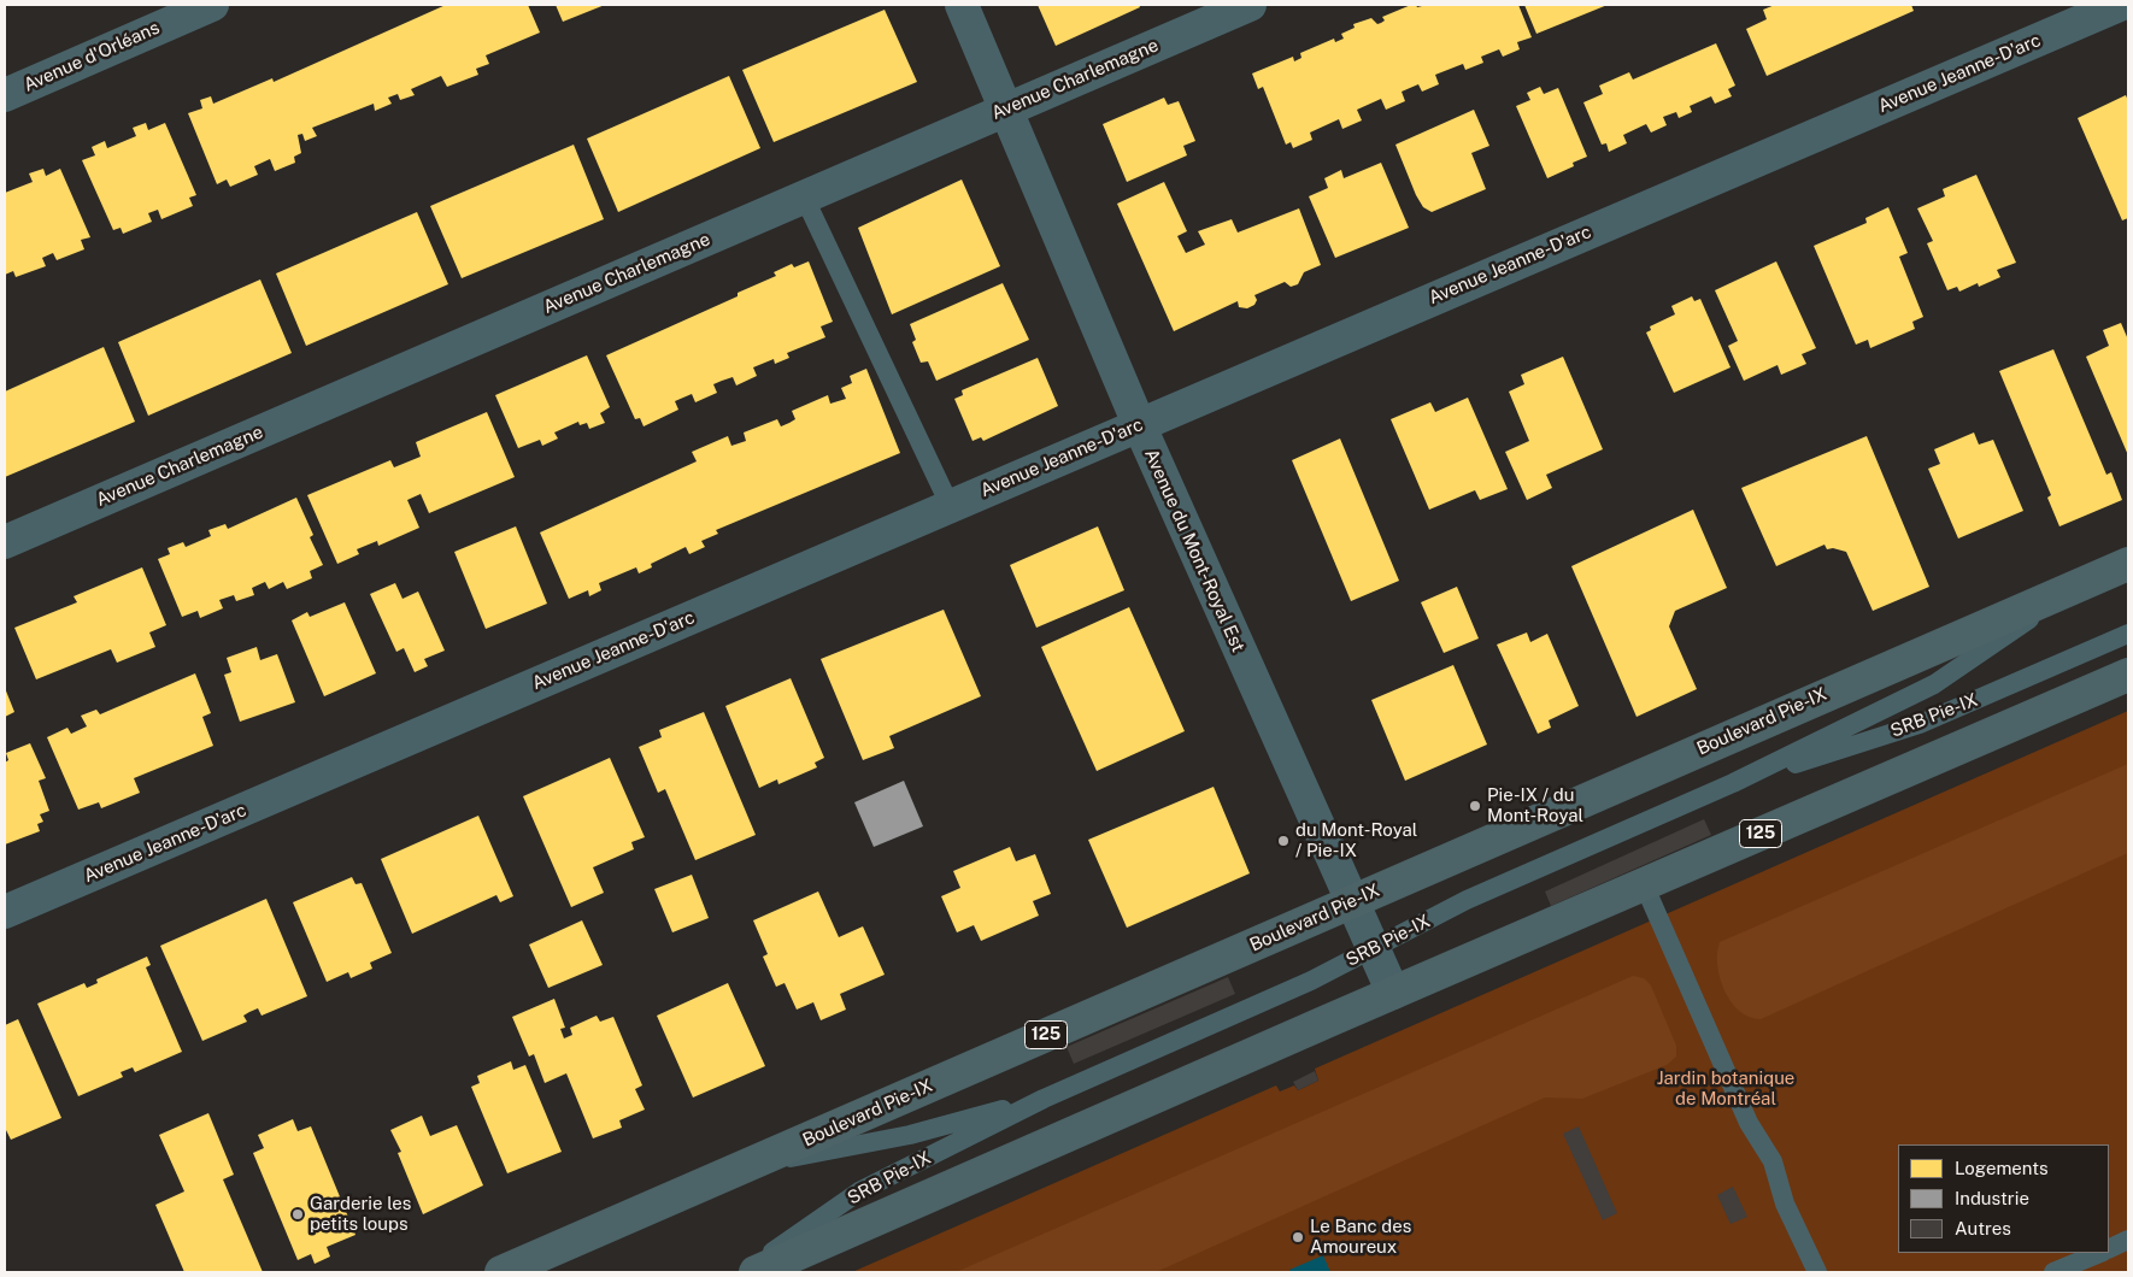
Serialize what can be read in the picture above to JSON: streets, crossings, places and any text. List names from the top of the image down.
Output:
{
  "streets": {
    "main road": ["Boulevard Pie-IX", "125"],
    "street": [
      "Avenue d'Orléans",
      "Avenue Jeanne-D'arc",
      "Avenue Charlemagne",
      "Avenue du Mont-Royal Est"
    ],
    "lane": ["SRB Pie-IX"]
  },
  "crossings": [
    ["Avenue Jeanne-D'arc", "Avenue du Mont-Royal Est"],
    ["Avenue Charlemagne", "Avenue du Mont-Royal Est"],
    ["Avenue du Mont-Royal Est", "SRB Pie-IX"],
    ["Avenue du Mont-Royal Est", "Boulevard Pie-IX"],
    ["Avenue du Mont-Royal Est", "125"],
    ["SRB Pie-IX", "Boulevard Pie-IX"]
  ],
  "parks": ["Jardin botanique de Montréal"],
  "places": [
    "Pie-IX / du Mont-Royal",
    "du Mont-Royal / Pie-IX",
    "Garderie les petits loups",
    "Le Banc des Amoureux"
  ],
  "legend": ["Logements", "Industrie", "Autres"]
}
